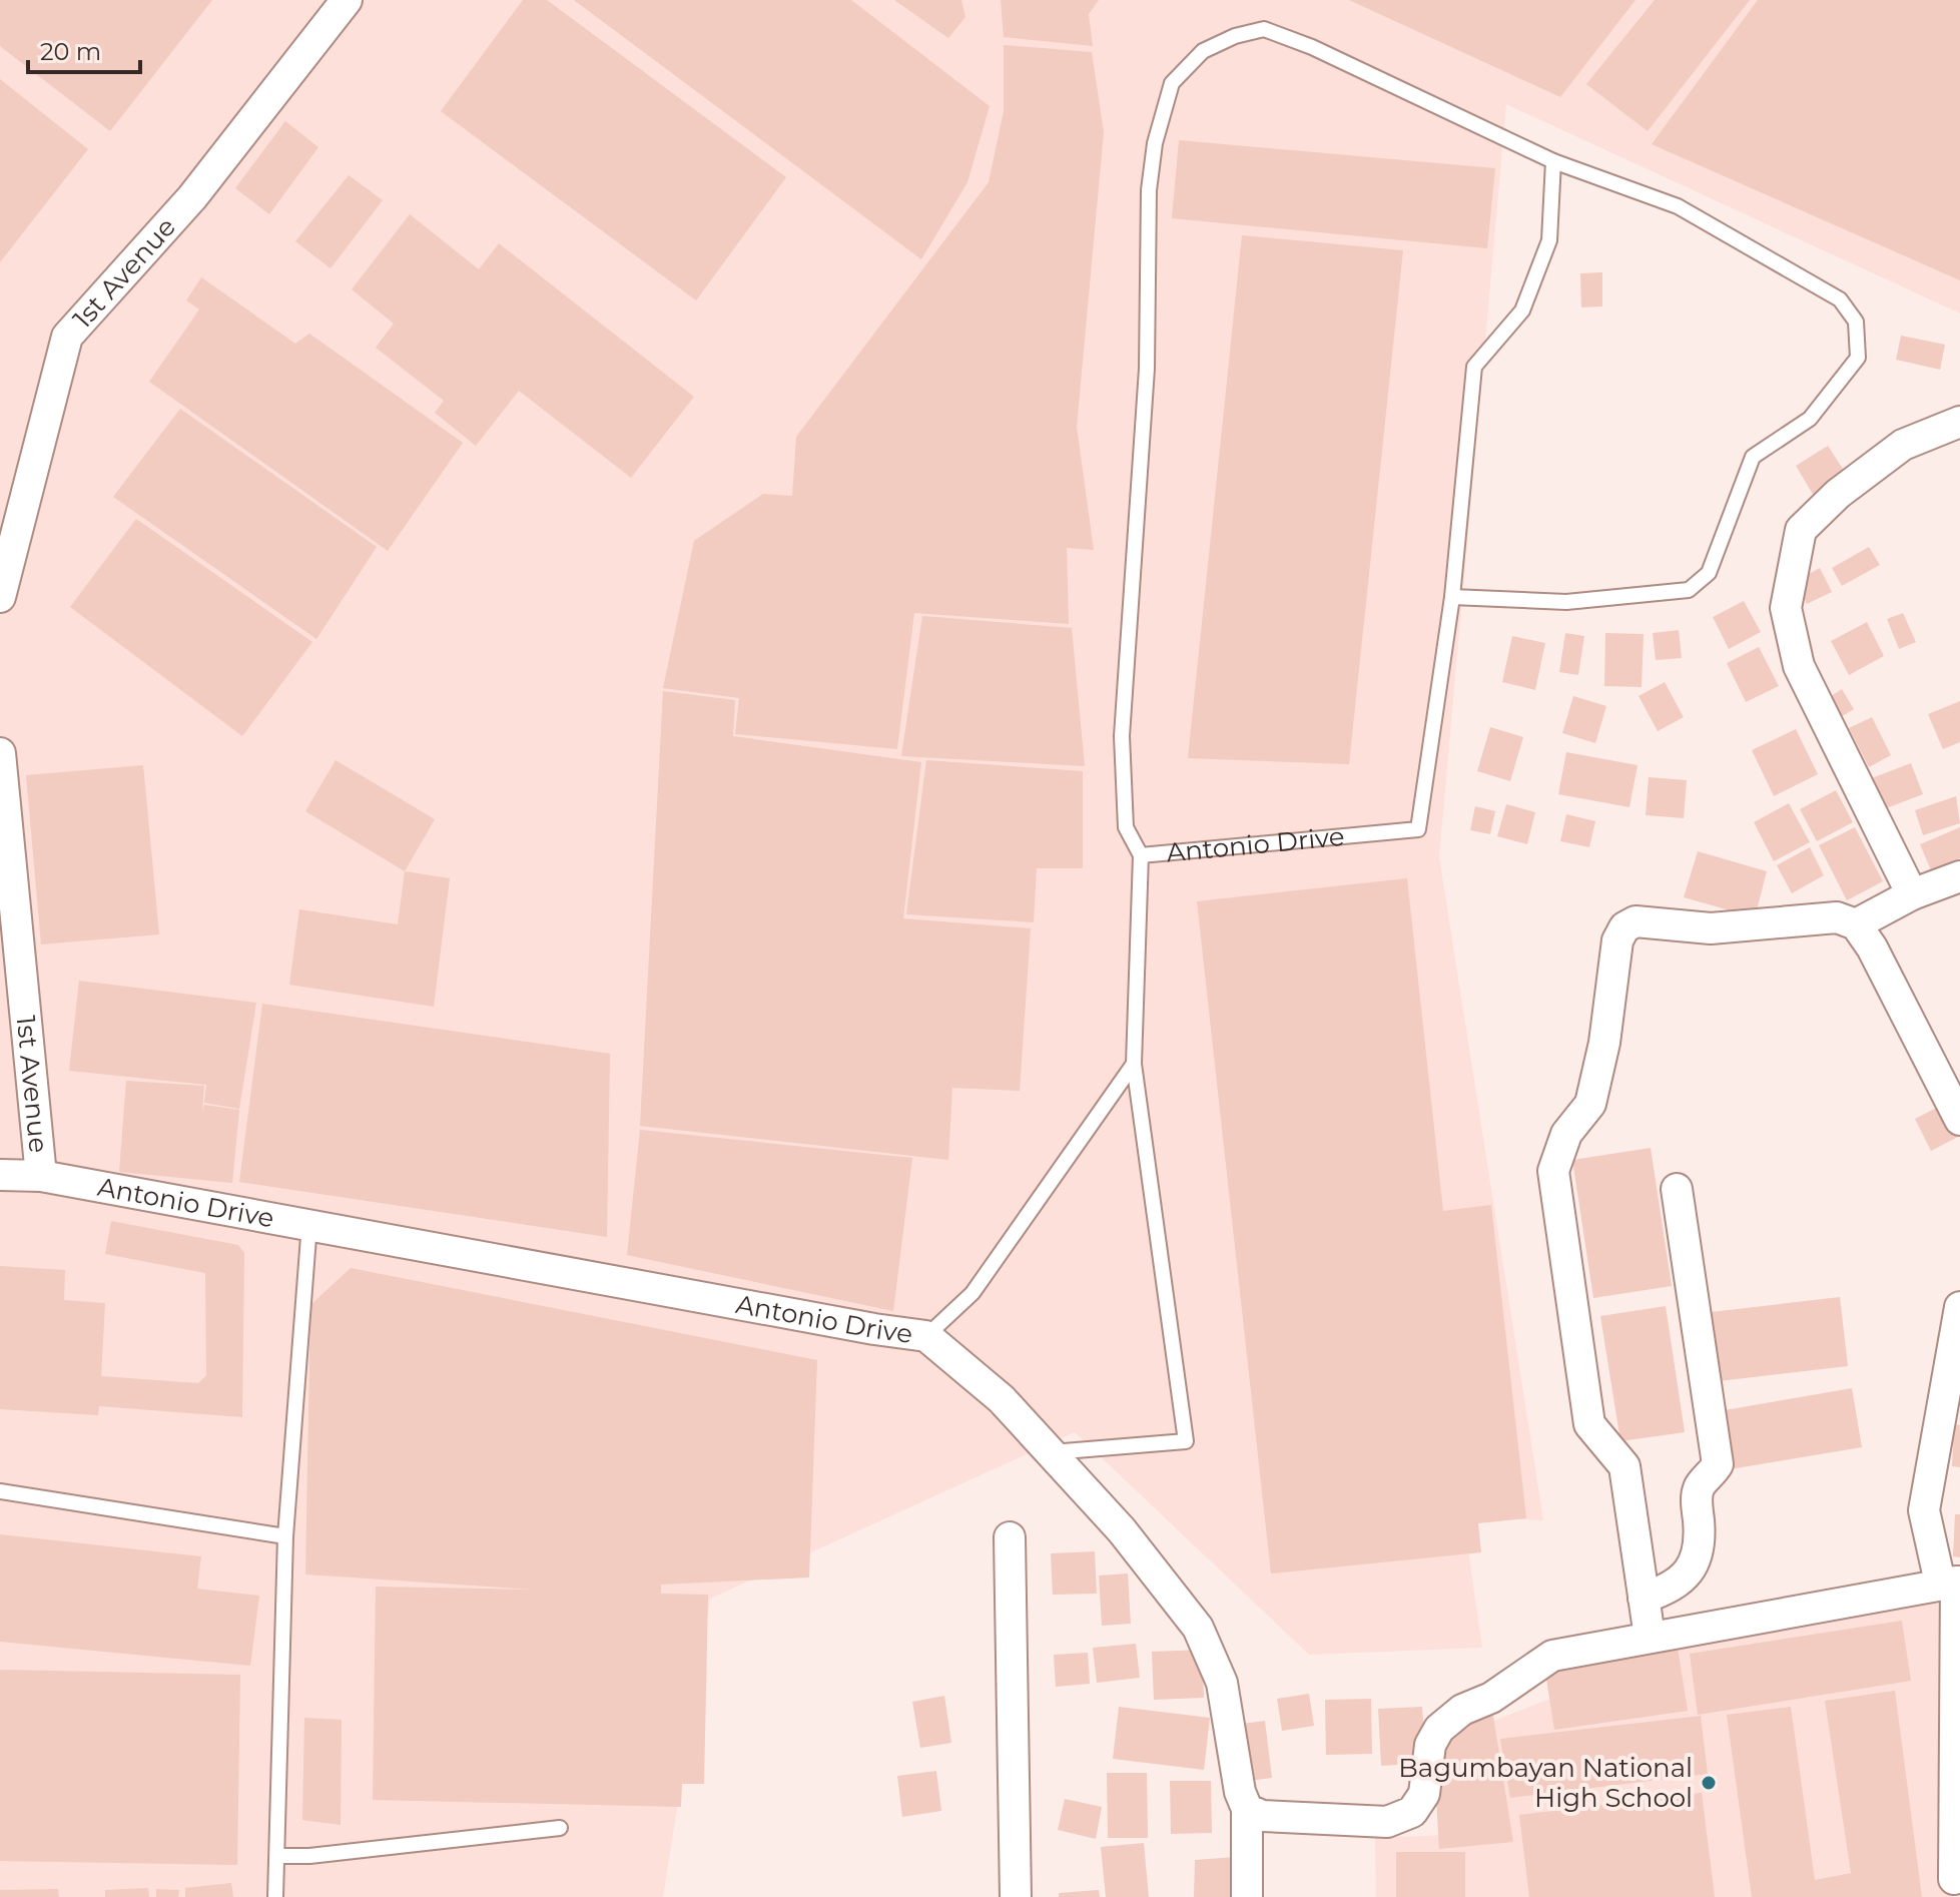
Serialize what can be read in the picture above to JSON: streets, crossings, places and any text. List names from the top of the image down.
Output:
{
  "streets": {
    "street": ["1st Avenue", "Antonio Drive"]
  },
  "crossings": [
    ["1st Avenue", "Antonio Drive"]
  ],
  "places": ["Bagumbayan National High School"],
  "scale_bar": "20 m"
}
